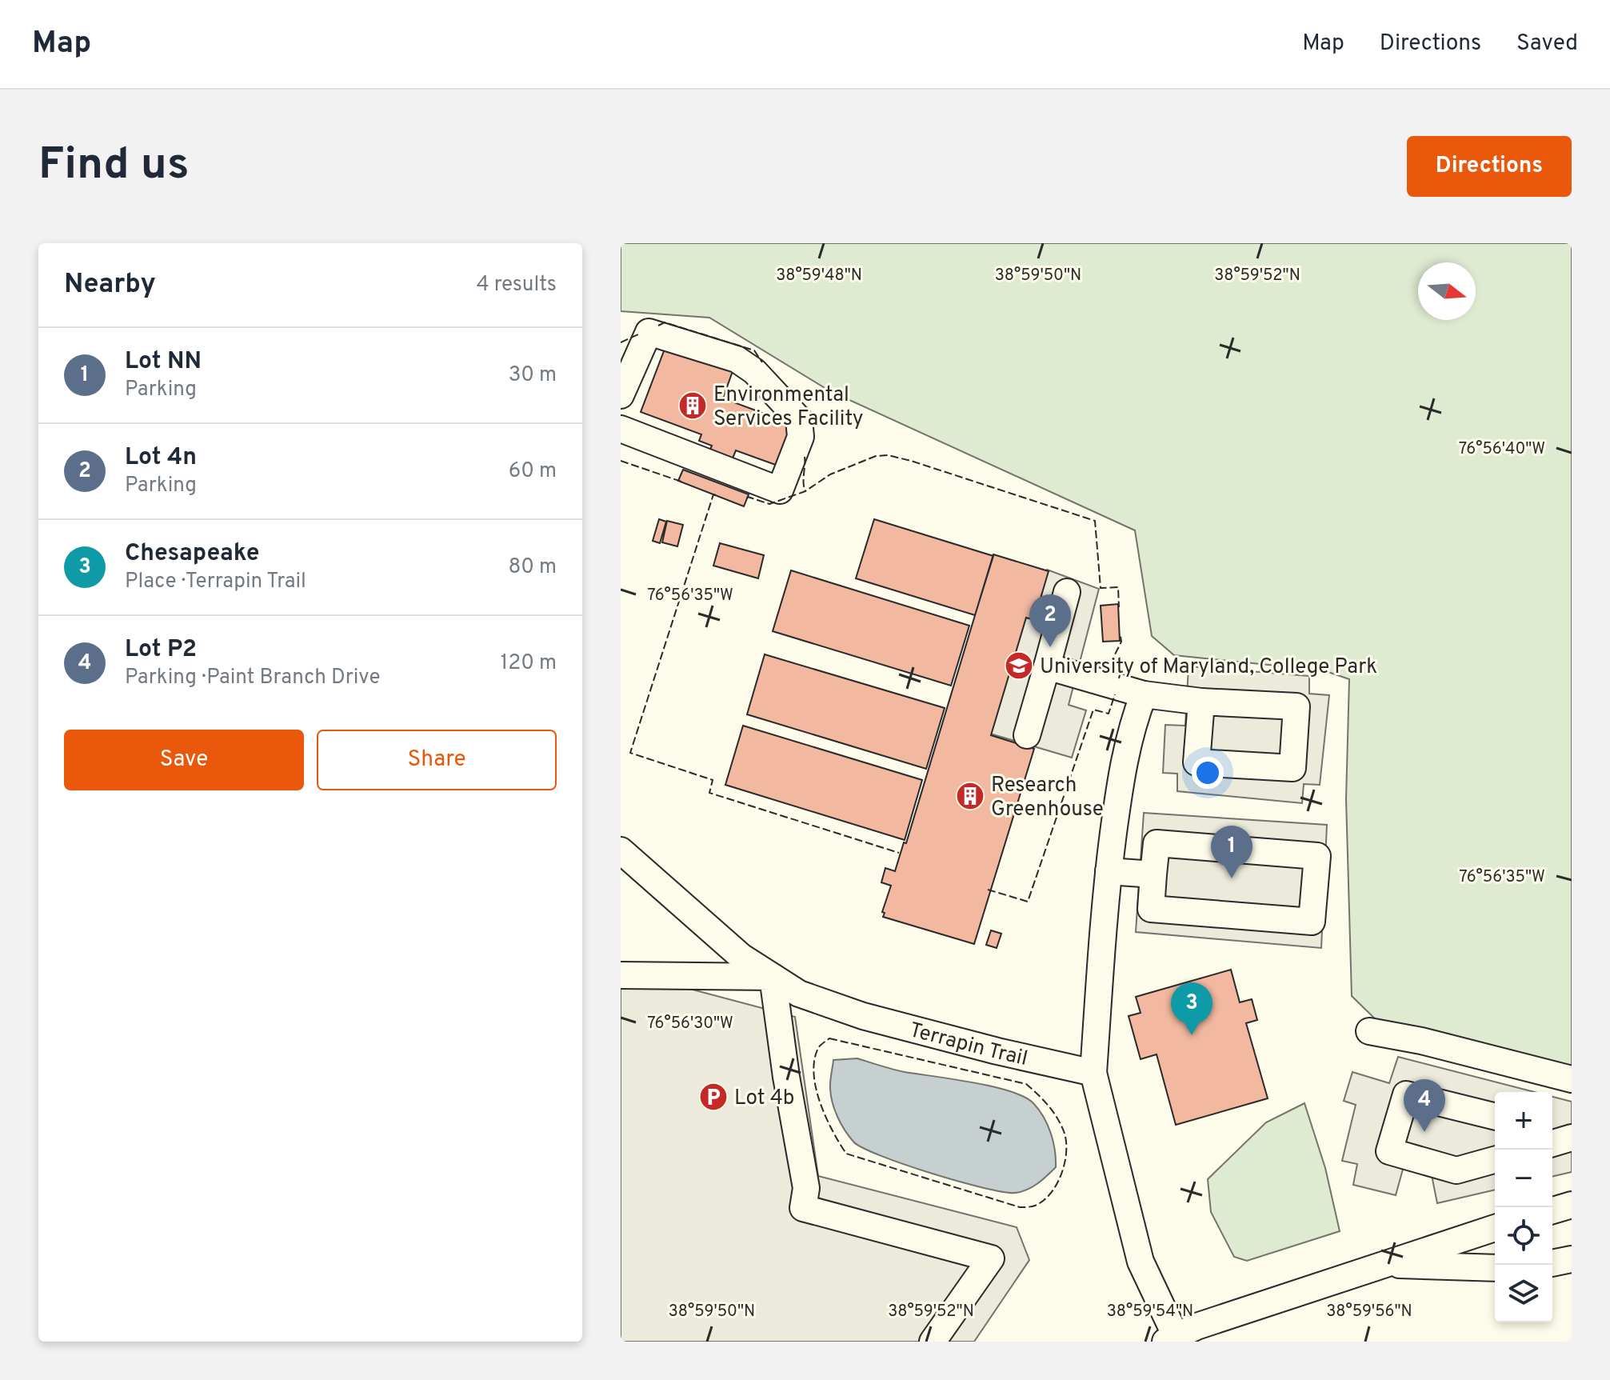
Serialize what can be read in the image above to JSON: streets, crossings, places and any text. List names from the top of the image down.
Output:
{
  "streets": {
    "street": ["Terrapin Trail"]
  },
  "places": {
    "building": ["Environmental Services Facility", "Research Greenhouse"],
    "school or university": ["University of Maryland, College Park"],
    "parking": ["Lot 4b"]
  },
  "north": "right",
  "page": {
    "header": "Map",
    "nav": ["Map", "Directions", "Saved"],
    "buttons": [
      "Directions",
      ["Save", "Share"]
    ],
    "title": "Find us",
    "heading": ["Nearby", "4 results"],
    "list": [
      {
        "mark": "1",
        "name": "Lot NN",
        "note": "Parking",
        "value": "30 m"
      },
      {
        "mark": "2",
        "name": "Lot 4n",
        "note": "Parking",
        "value": "60 m"
      },
      {
        "mark": "3",
        "name": "Chesapeake",
        "note": "Place · Terrapin Trail",
        "value": "80 m"
      },
      {
        "mark": "4",
        "name": "Lot P2",
        "note": "Parking · Paint Branch Drive",
        "value": "120 m"
      }
    ],
    "pins": [
      "2",
      "1",
      "3",
      "4"
    ],
    "map_buttons": ["+", "−"]
  },
  "coordinates": [
    "38°59'48\"N",
    "38°59'50\"N",
    "38°59'52\"N",
    "76°56'40\"W",
    "76°56'35\"W",
    "76°56'30\"W",
    "38°59'54\"N",
    "38°59'56\"N"
  ]
}
